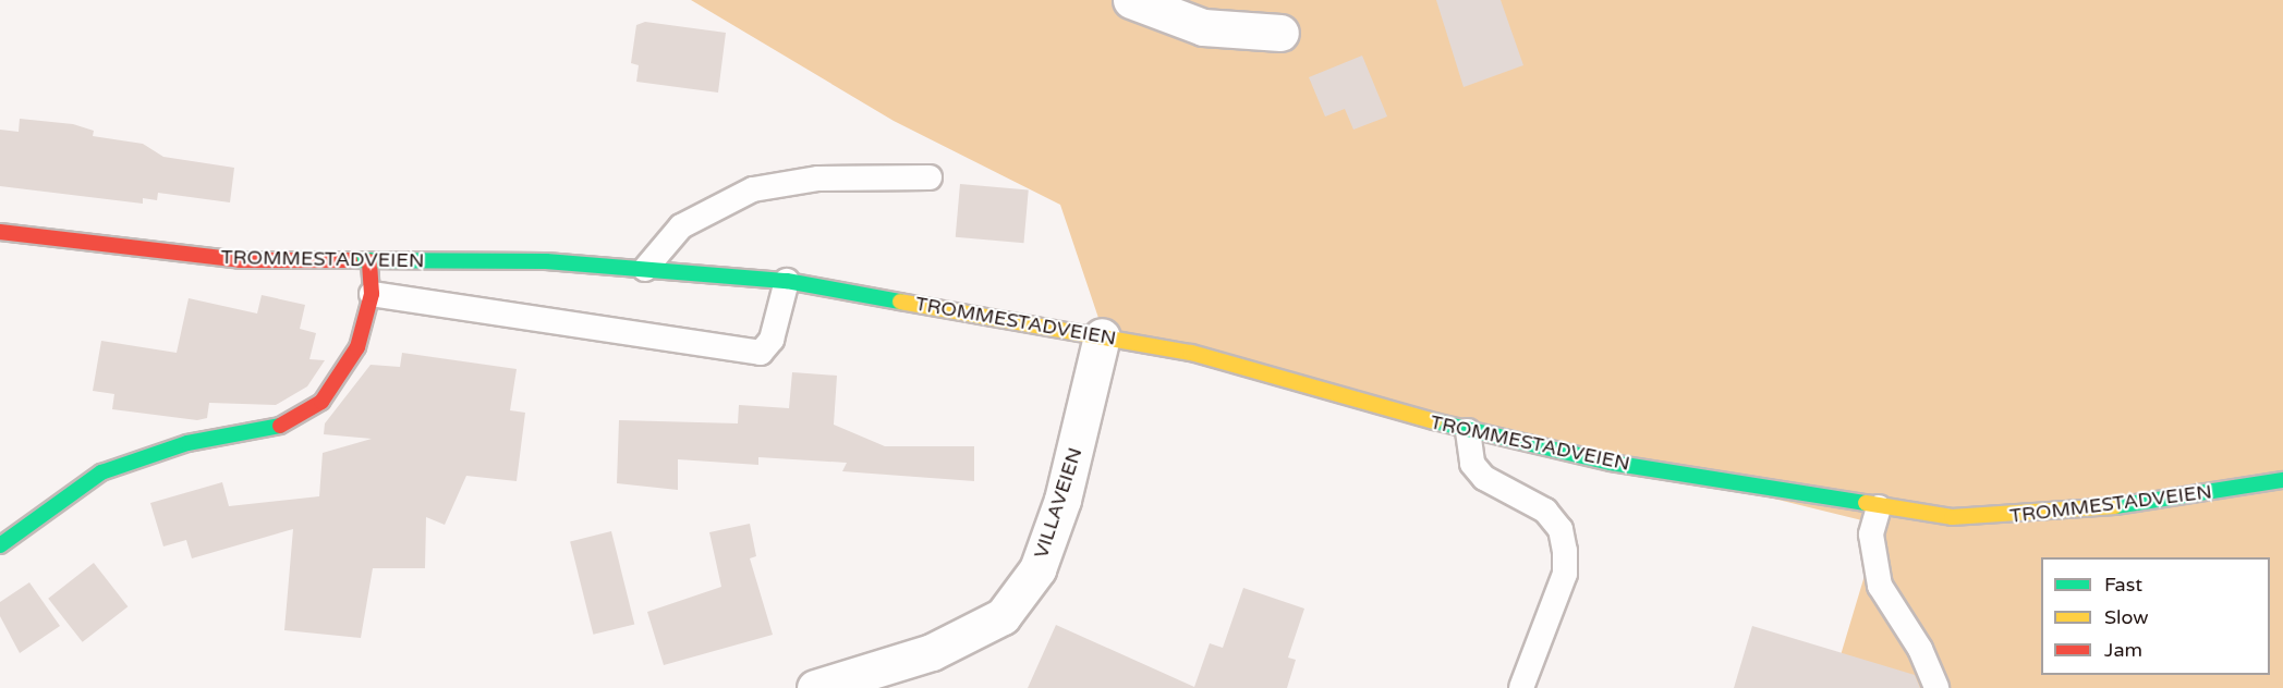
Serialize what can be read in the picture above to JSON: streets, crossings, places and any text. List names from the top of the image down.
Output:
{
  "streets": {
    "main road": ["TROMMESTADVEIEN"],
    "street": ["VILLAVEIEN"]
  },
  "crossings": [
    ["TROMMESTADVEIEN", "VILLAVEIEN"]
  ],
  "legend": ["Fast", "Slow", "Jam"]
}
